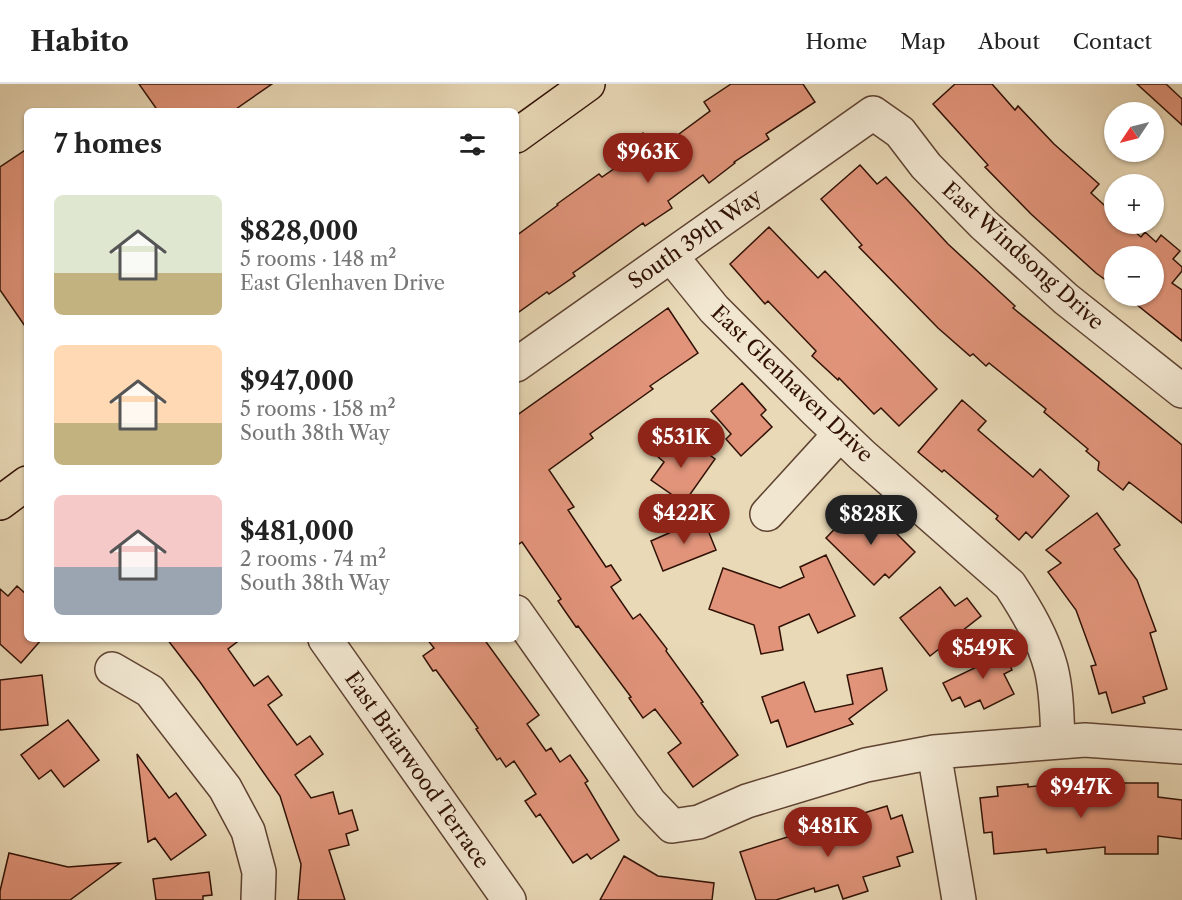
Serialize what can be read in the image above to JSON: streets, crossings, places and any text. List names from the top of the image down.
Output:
{
  "streets": {
    "street": [
      "South 39th Way",
      "East Windsong Drive",
      "East Glenhaven Drive",
      "East Briarwood Terrace"
    ]
  },
  "crossings": [
    ["South 39th Way", "East Windsong Drive"],
    ["South 39th Way", "East Glenhaven Drive"]
  ],
  "north": "bottom left",
  "page": {
    "header": "Habito",
    "nav": [
      "Home",
      "Map",
      "About",
      "Contact"
    ],
    "map_buttons": ["+", "−"],
    "heading": "7 homes",
    "price": [
      "$963K",
      "$531K",
      "$422K",
      "$828K",
      "$549K",
      "$947K",
      "$481K"
    ],
    "list": [
      {
        "name": "$828,000",
        "note": "5 rooms · 148 m² · East Glenhaven Drive"
      },
      {
        "name": "$947,000",
        "note": "5 rooms · 158 m² · South 38th Way"
      },
      {
        "name": "$481,000",
        "note": "2 rooms · 74 m² · South 38th Way"
      }
    ]
  }
}
